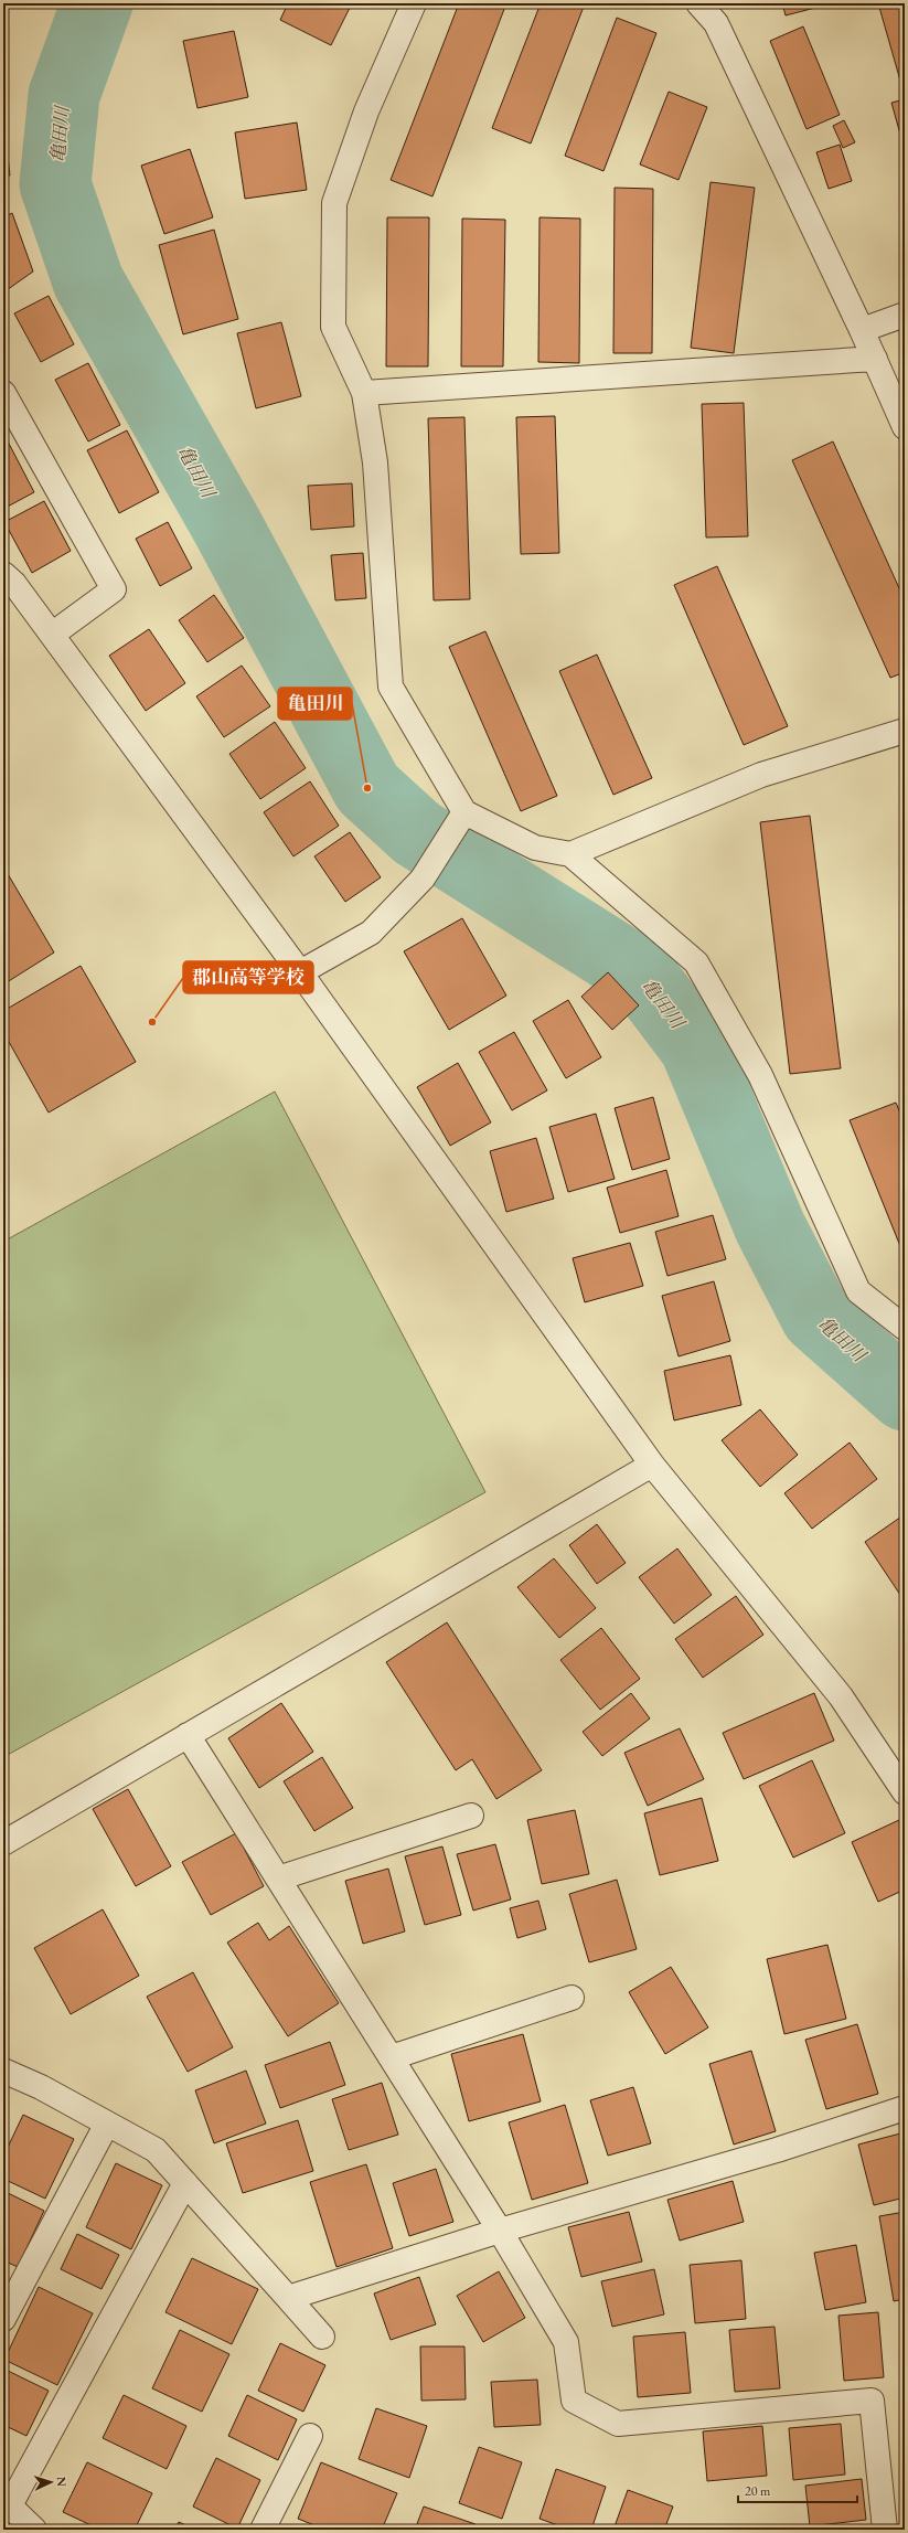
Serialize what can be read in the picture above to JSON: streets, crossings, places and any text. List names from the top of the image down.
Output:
{
  "water": ["亀田川"],
  "places": ["亀田川", "郡山高等学校"],
  "scale_bar": "20 m",
  "north": "right"
}
